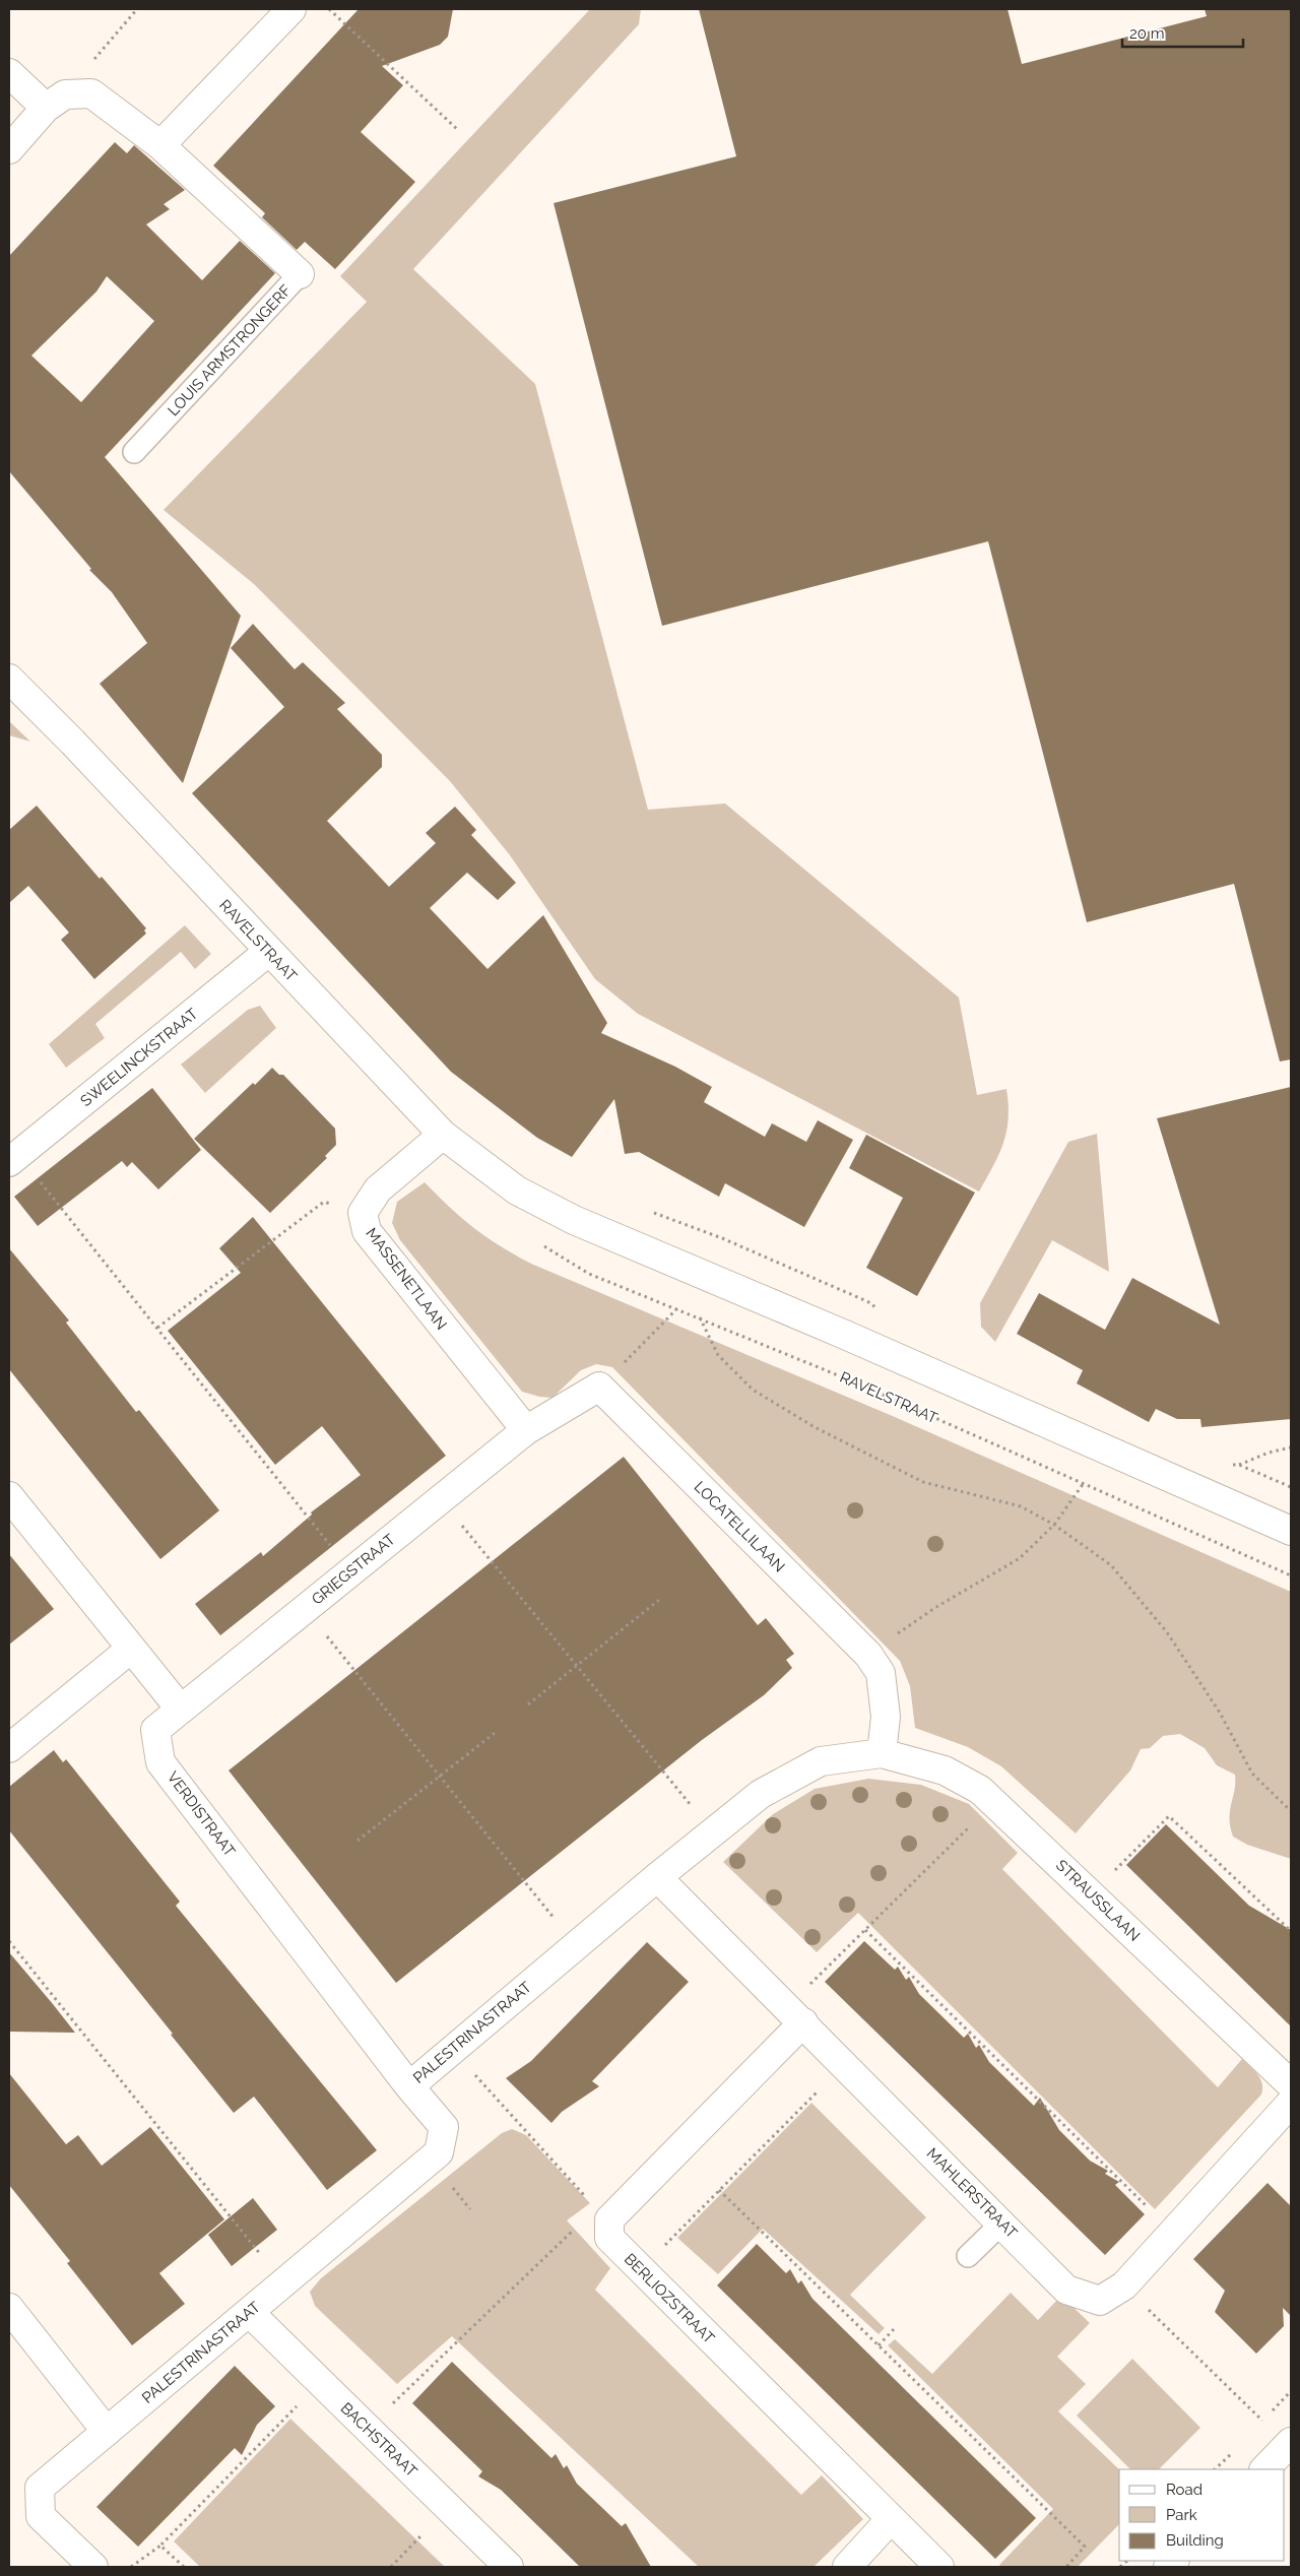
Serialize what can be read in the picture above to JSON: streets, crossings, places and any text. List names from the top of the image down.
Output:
{
  "streets": {
    "street": [
      "LOUIS ARMSTRONGERF",
      "RAVELSTRAAT",
      "SWEELINCKSTRAAT",
      "MASSENETLAAN",
      "LOCATELLILAAN",
      "GRIEGSTRAAT",
      "VERDISTRAAT",
      "STRAUSSLAAN",
      "PALESTRINASTRAAT",
      "MAHLERSTRAAT",
      "BERLIOZSTRAAT",
      "BACHSTRAAT"
    ]
  },
  "crossings": [
    ["RAVELSTRAAT", "SWEELINCKSTRAAT"],
    ["RAVELSTRAAT", "MASSENETLAAN"],
    ["MASSENETLAAN", "GRIEGSTRAAT"],
    ["LOCATELLILAAN", "STRAUSSLAAN"],
    ["LOCATELLILAAN", "PALESTRINASTRAAT"],
    ["GRIEGSTRAAT", "VERDISTRAAT"],
    ["VERDISTRAAT", "PALESTRINASTRAAT"],
    ["STRAUSSLAAN", "PALESTRINASTRAAT"],
    ["PALESTRINASTRAAT", "MAHLERSTRAAT"],
    ["PALESTRINASTRAAT", "BACHSTRAAT"]
  ],
  "legend": ["Road", "Park", "Building"],
  "scale_bar": "20 m"
}
